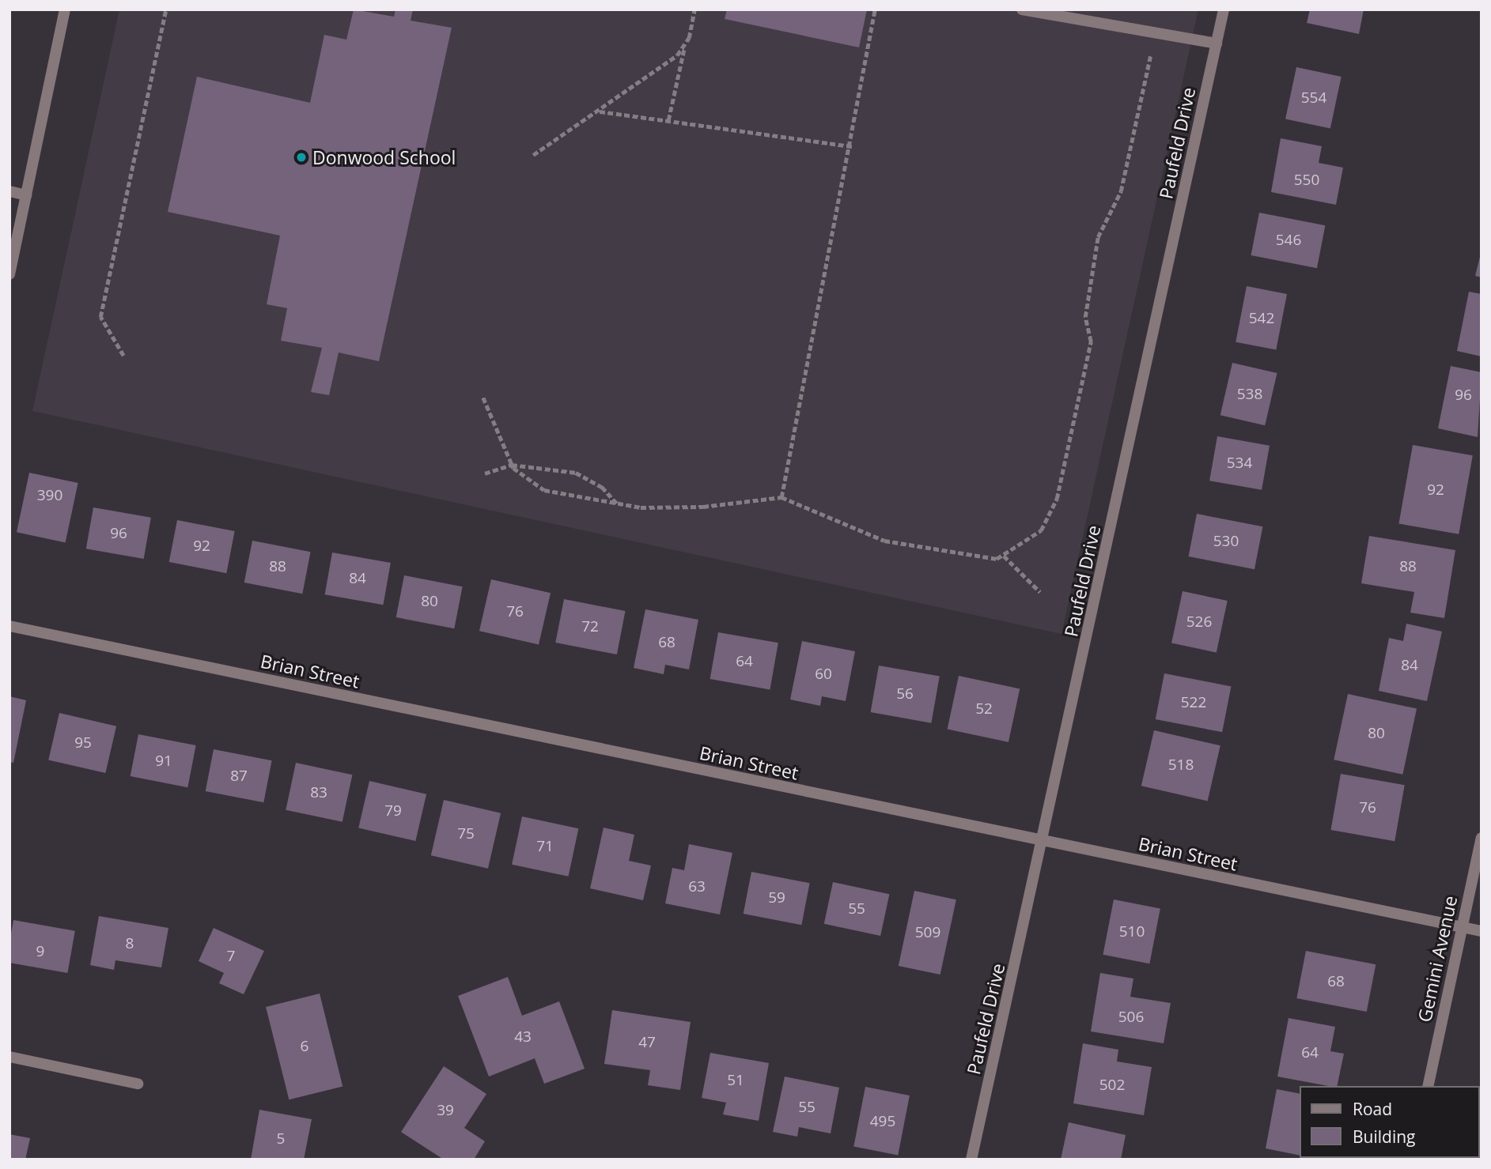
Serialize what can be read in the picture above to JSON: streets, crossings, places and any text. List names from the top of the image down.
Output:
{
  "streets": {
    "street": ["Paufeld Drive", "Brian Street", "Gemini Avenue"]
  },
  "crossings": [
    ["Paufeld Drive", "Brian Street"],
    ["Brian Street", "Gemini Avenue"]
  ],
  "places": ["Donwood School"],
  "house_numbers": [
    "554",
    "550",
    "546",
    "542",
    "538",
    "96",
    "534",
    "92",
    "390",
    "96",
    "530",
    "92",
    "88",
    "88",
    "84",
    "80",
    "76",
    "526",
    "72",
    "68",
    "64",
    "84",
    "60",
    "56",
    "522",
    "52",
    "80",
    "95",
    "91",
    "518",
    "87",
    "83",
    "76",
    "79",
    "75",
    "71",
    "63",
    "59",
    "55",
    "510",
    "509",
    "8",
    "9",
    "7",
    "68",
    "506",
    "43",
    "47",
    "6",
    "64",
    "51",
    "502",
    "55",
    "39",
    "495",
    "5"
  ],
  "legend": ["Road", "Building"]
}
